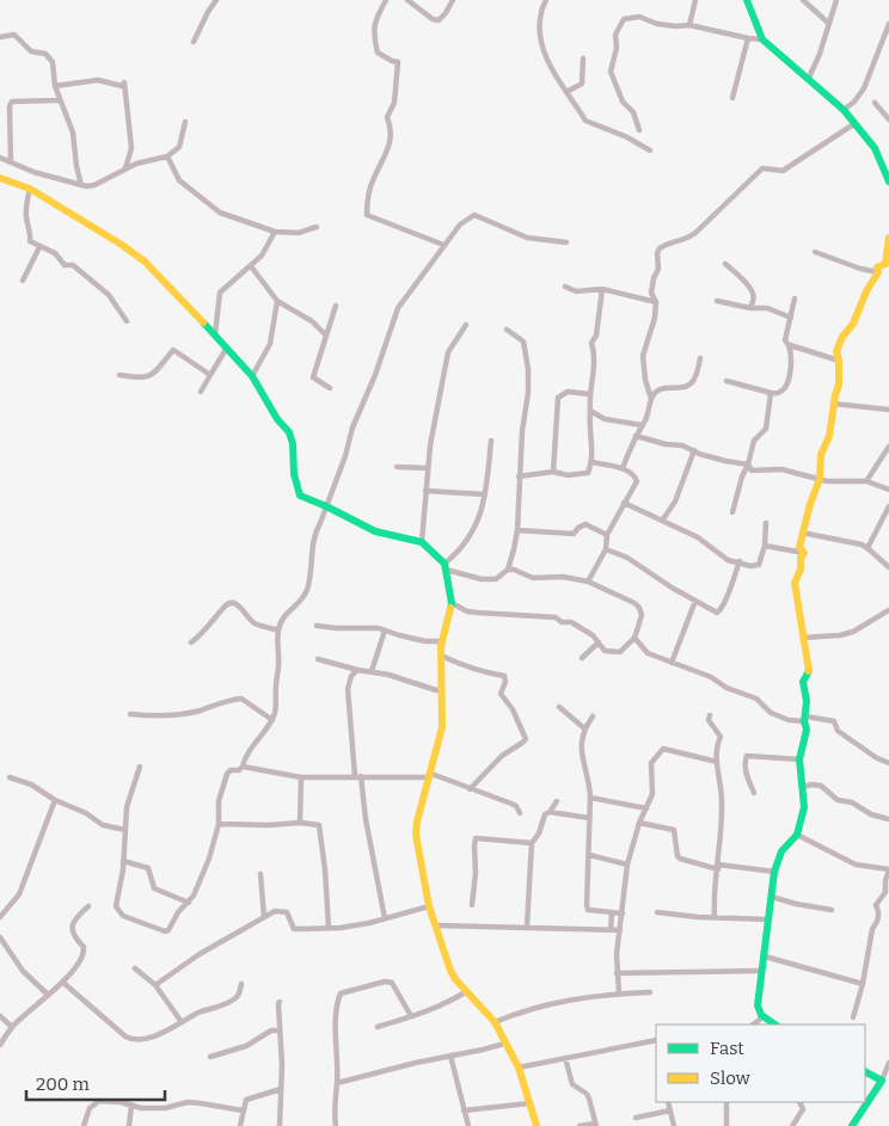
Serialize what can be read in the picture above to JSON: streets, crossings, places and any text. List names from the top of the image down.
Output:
{
  "legend": ["Fast", "Slow"],
  "scale_bar": "200 m"
}
